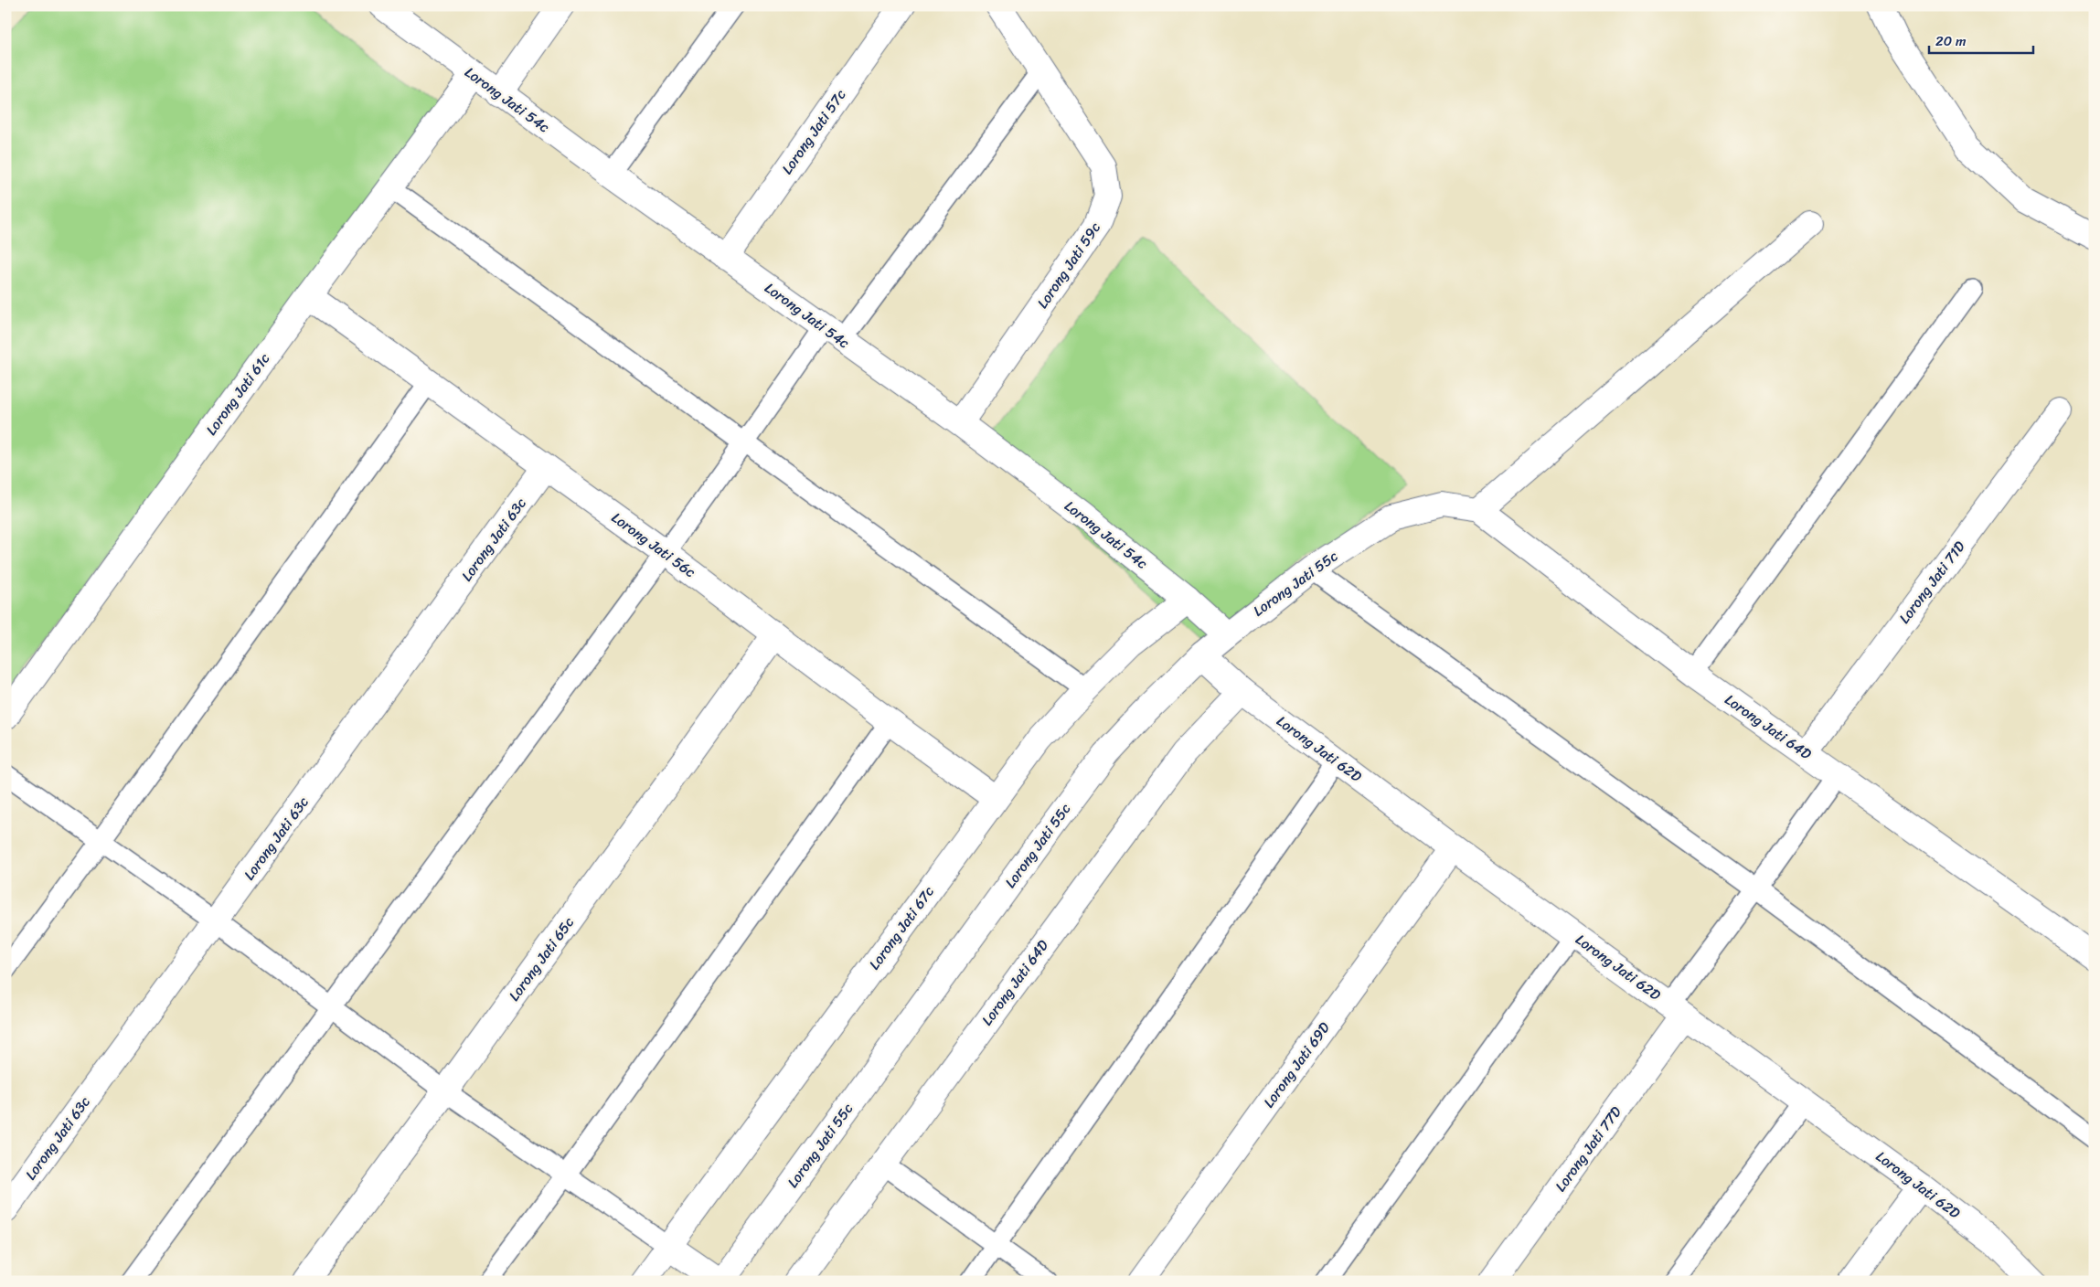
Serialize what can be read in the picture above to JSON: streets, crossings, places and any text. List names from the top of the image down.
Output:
{
  "streets": {
    "street": [
      "Lorong Jati 54c",
      "Lorong Jati 57c",
      "Lorong Jati 59c",
      "Lorong Jati 61c",
      "Lorong Jati 63c",
      "Lorong Jati 56c",
      "Lorong Jati 71D",
      "Lorong Jati 55c",
      "Lorong Jati 64D",
      "Lorong Jati 62D",
      "Lorong Jati 67c",
      "Lorong Jati 65c",
      "Lorong Jati 69D",
      "Lorong Jati 77D"
    ]
  },
  "crossings": [
    ["Lorong Jati 54c", "Lorong Jati 57c"],
    ["Lorong Jati 54c", "Lorong Jati 59c"],
    ["Lorong Jati 54c", "Lorong Jati 61c"],
    ["Lorong Jati 54c", "Lorong Jati 55c"],
    ["Lorong Jati 54c", "Lorong Jati 67c"],
    ["Lorong Jati 61c", "Lorong Jati 56c"],
    ["Lorong Jati 63c", "Lorong Jati 56c"],
    ["Lorong Jati 56c", "Lorong Jati 67c"],
    ["Lorong Jati 56c", "Lorong Jati 65c"],
    ["Lorong Jati 71D", "Lorong Jati 64D"],
    ["Lorong Jati 55c", "Lorong Jati 64D"],
    ["Lorong Jati 55c", "Lorong Jati 62D"],
    ["Lorong Jati 64D", "Lorong Jati 62D"],
    ["Lorong Jati 62D", "Lorong Jati 69D"],
    ["Lorong Jati 62D", "Lorong Jati 77D"]
  ],
  "scale_bar": "20 m"
}
